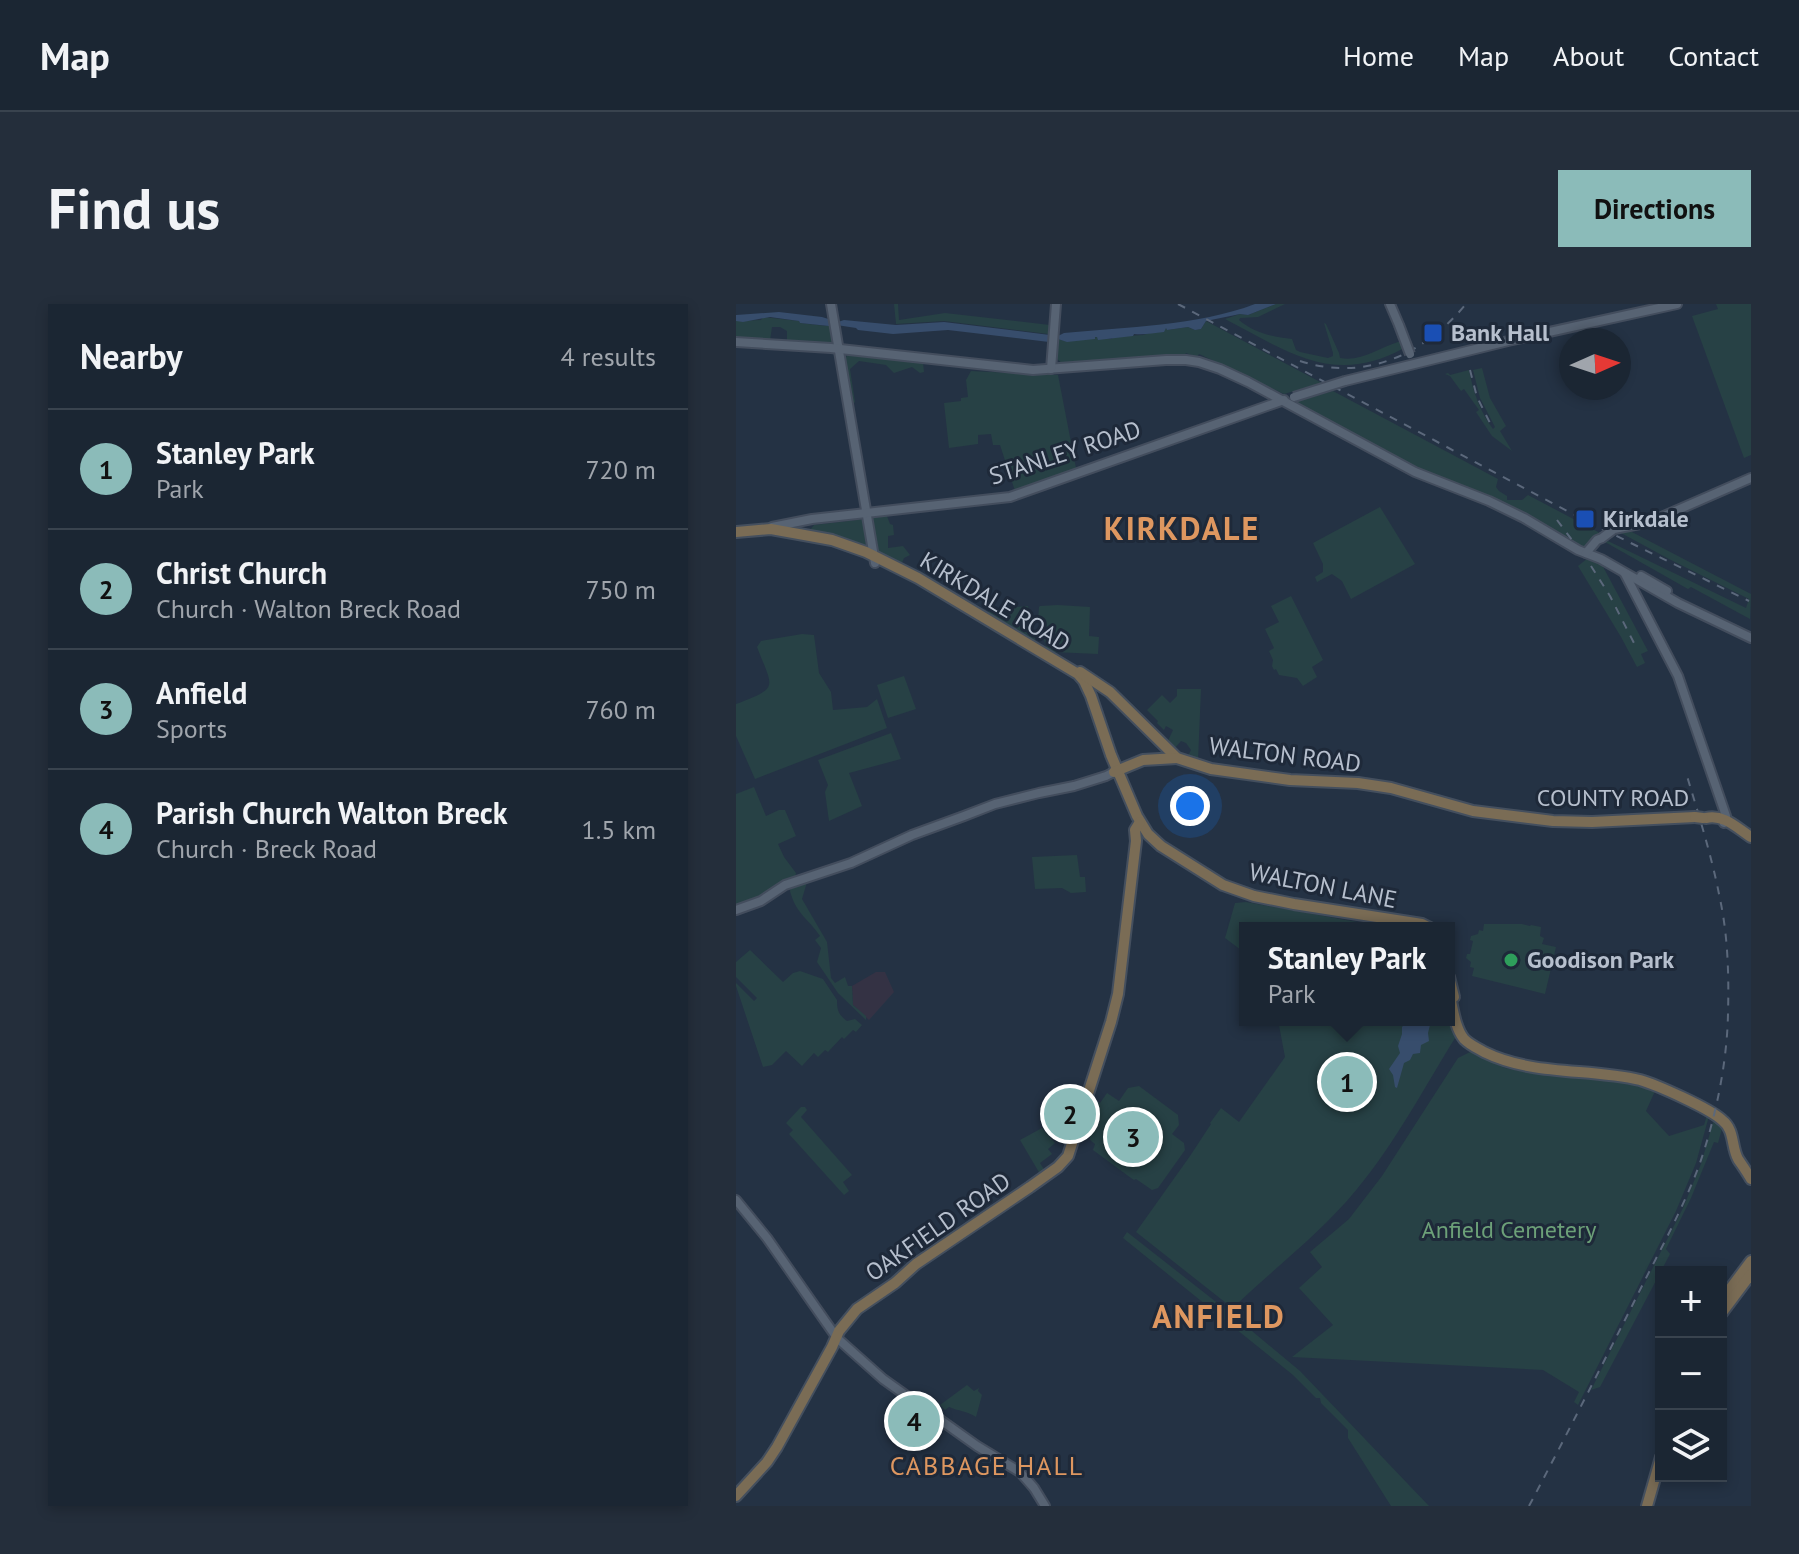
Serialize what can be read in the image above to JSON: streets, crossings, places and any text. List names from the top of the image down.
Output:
{
  "streets": {
    "highway": [
      "KIRKDALE ROAD",
      "WALTON ROAD",
      "COUNTY ROAD",
      "WALTON LANE",
      "OAKFIELD ROAD"
    ],
    "main road": ["STANLEY ROAD"]
  },
  "crossings": [
    ["KIRKDALE ROAD", "WALTON ROAD"],
    ["WALTON ROAD", "COUNTY ROAD"]
  ],
  "districts": ["KIRKDALE", "ANFIELD", "CABBAGE HALL"],
  "parks": ["Anfield Cemetery"],
  "places": {
    "transit": ["Bank Hall", "Kirkdale"],
    "other": ["Goodison Park"]
  },
  "north": "right",
  "page": {
    "header": "Map",
    "nav": [
      "Home",
      "Map",
      "About",
      "Contact"
    ],
    "buttons": "Directions",
    "title": "Find us",
    "heading": ["Nearby", "4 results"],
    "list": [
      {
        "mark": "1",
        "name": "Stanley Park",
        "note": "Park",
        "value": "720 m"
      },
      {
        "mark": "2",
        "name": "Christ Church",
        "note": "Church · Walton Breck Road",
        "value": "750 m"
      },
      {
        "mark": "3",
        "name": "Anfield",
        "note": "Sports",
        "value": "760 m"
      },
      {
        "mark": "4",
        "name": "Parish Church Walton Breck",
        "note": "Church · Breck Road",
        "value": "1.5 km"
      }
    ],
    "popup": ["Stanley Park", "Park"],
    "pins": [
      "1",
      "2",
      "3",
      "4"
    ],
    "map_buttons": ["+", "−"]
  }
}
